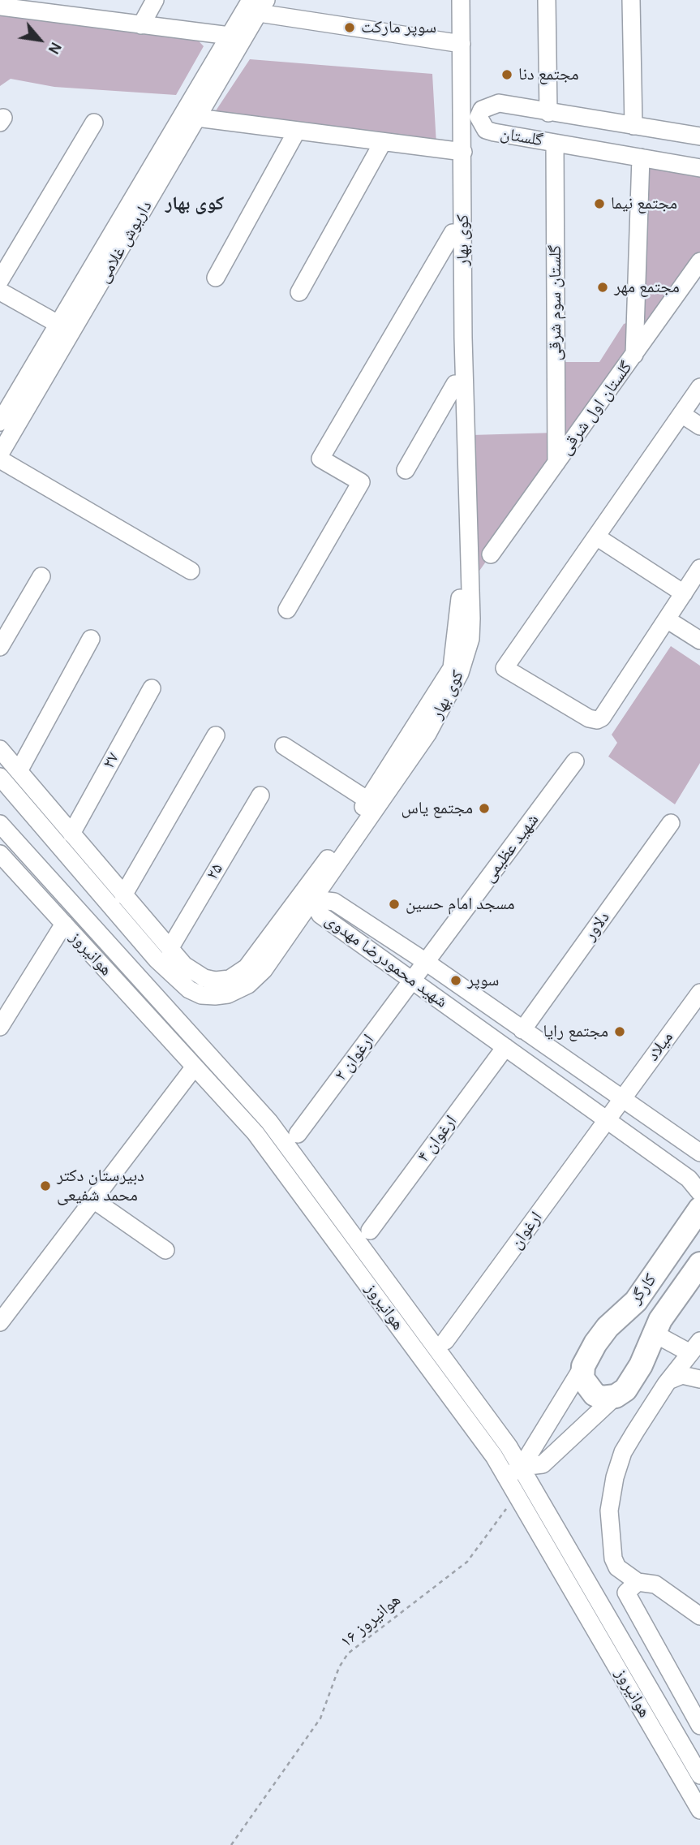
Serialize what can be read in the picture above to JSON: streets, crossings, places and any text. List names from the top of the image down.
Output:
{
  "streets": {
    "main road": ["کارگر"],
    "street": [
      "گلستان",
      "کوی بهار",
      "داریوش غلامی",
      "گلستان سوم شرقی",
      "گلستان اول شرقی",
      "۲۷",
      "شهید عظیمی",
      "۲۵",
      "دلاور",
      "هوانیروز",
      "شهید محمودرضا مهدوی",
      "میلاد",
      "ارغوان ۲",
      "ارغوان ۴",
      "ارغوان"
    ],
    "path": ["هوانیروز ۱۶"]
  },
  "crossings": [
    ["گلستان", "گلستان سوم شرقی"],
    ["کوی بهار", "۲۷"],
    ["کوی بهار", "۲۵"],
    ["کوی بهار", "شهید محمودرضا مهدوی"],
    ["گلستان سوم شرقی", "گلستان اول شرقی"],
    ["شهید عظیمی", "شهید محمودرضا مهدوی"],
    ["شهید عظیمی", "ارغوان ۲"],
    ["دلاور", "شهید محمودرضا مهدوی"],
    ["هوانیروز", "هوانیروز ۱۶"],
    ["شهید محمودرضا مهدوی", "میلاد"],
    ["شهید محمودرضا مهدوی", "ارغوان ۲"],
    ["شهید محمودرضا مهدوی", "ارغوان ۴"],
    ["شهید محمودرضا مهدوی", "ارغوان"],
    ["میلاد", "ارغوان"]
  ],
  "districts": ["کوی بهار"],
  "places": [
    "سوپر مارکت",
    "مجتمع دنا",
    "مجتمع نیما",
    "مجتمع مهر",
    "مجتمع یاس",
    "مسجد امام حسین",
    "سوپر",
    "مجتمع رایا",
    "دبیرستان دکتر محمد شفیعی"
  ],
  "north": "bottom right"
}
